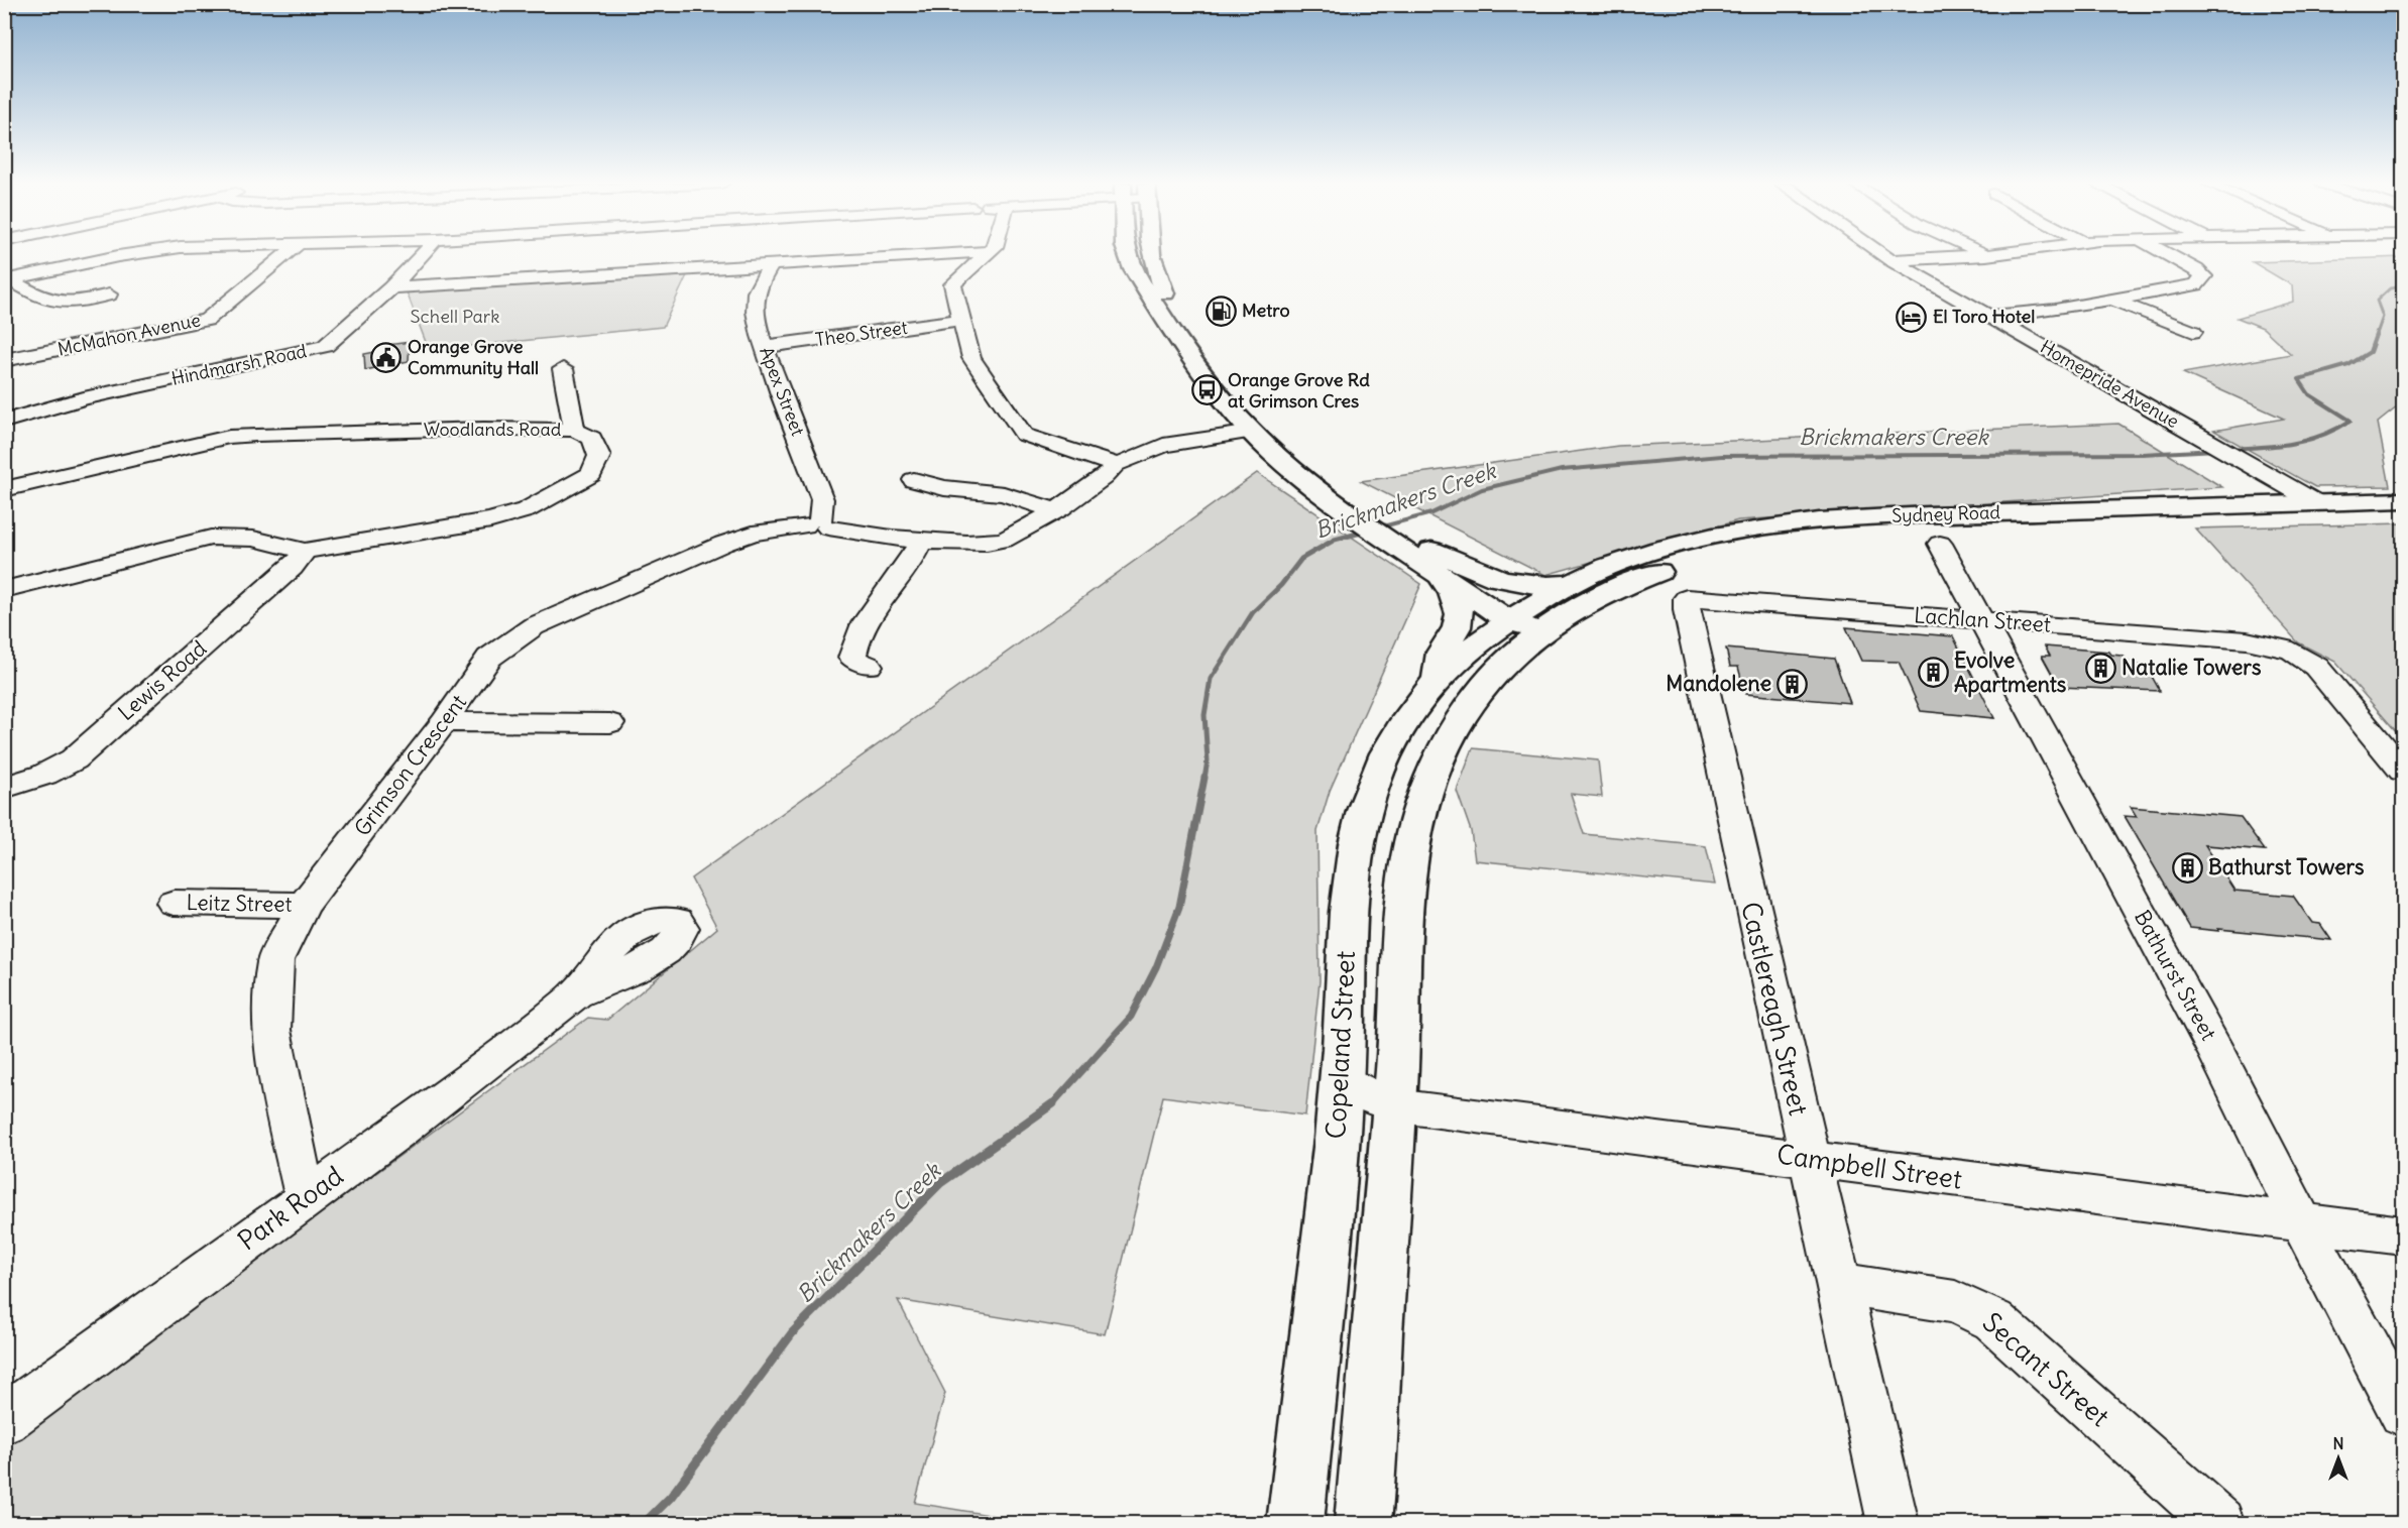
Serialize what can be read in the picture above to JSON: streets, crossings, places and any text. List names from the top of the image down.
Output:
{
  "streets": {
    "highway": ["Sydney Road", "Copeland Street"],
    "street": [
      "Theo Street",
      "McMahon Avenue",
      "Hindmarsh Road",
      "Homepride Avenue",
      "Apex Street",
      "Woodlands Road",
      "Lachlan Street",
      "Lewis Road",
      "Grimson Crescent",
      "Leitz Street",
      "Bathurst Street",
      "Castlereagh Street",
      "Campbell Street",
      "Park Road",
      "Secant Street"
    ]
  },
  "crossings": [
    ["Theo Street", "Apex Street"],
    ["Homepride Avenue", "Sydney Road"],
    ["Apex Street", "Grimson Crescent"],
    ["Woodlands Road", "Lewis Road"],
    ["Sydney Road", "Copeland Street"],
    ["Lachlan Street", "Bathurst Street"],
    ["Lachlan Street", "Castlereagh Street"],
    ["Grimson Crescent", "Leitz Street"],
    ["Grimson Crescent", "Park Road"],
    ["Bathurst Street", "Campbell Street"],
    ["Castlereagh Street", "Campbell Street"],
    ["Castlereagh Street", "Secant Street"],
    ["Copeland Street", "Campbell Street"]
  ],
  "water": ["Brickmakers Creek"],
  "parks": ["Schell Park"],
  "places": {
    "fuel station": ["Metro"],
    "hotel": ["El Toro Hotel"],
    "public building": ["Orange Grove Community Hall"],
    "bus stop": ["Orange Grove Rd at Grimson Cres"],
    "building": [
      "Natalie Towers",
      "Evolve Apartments",
      "Mandolene",
      "Bathurst Towers"
    ]
  },
  "north": "top"
}
